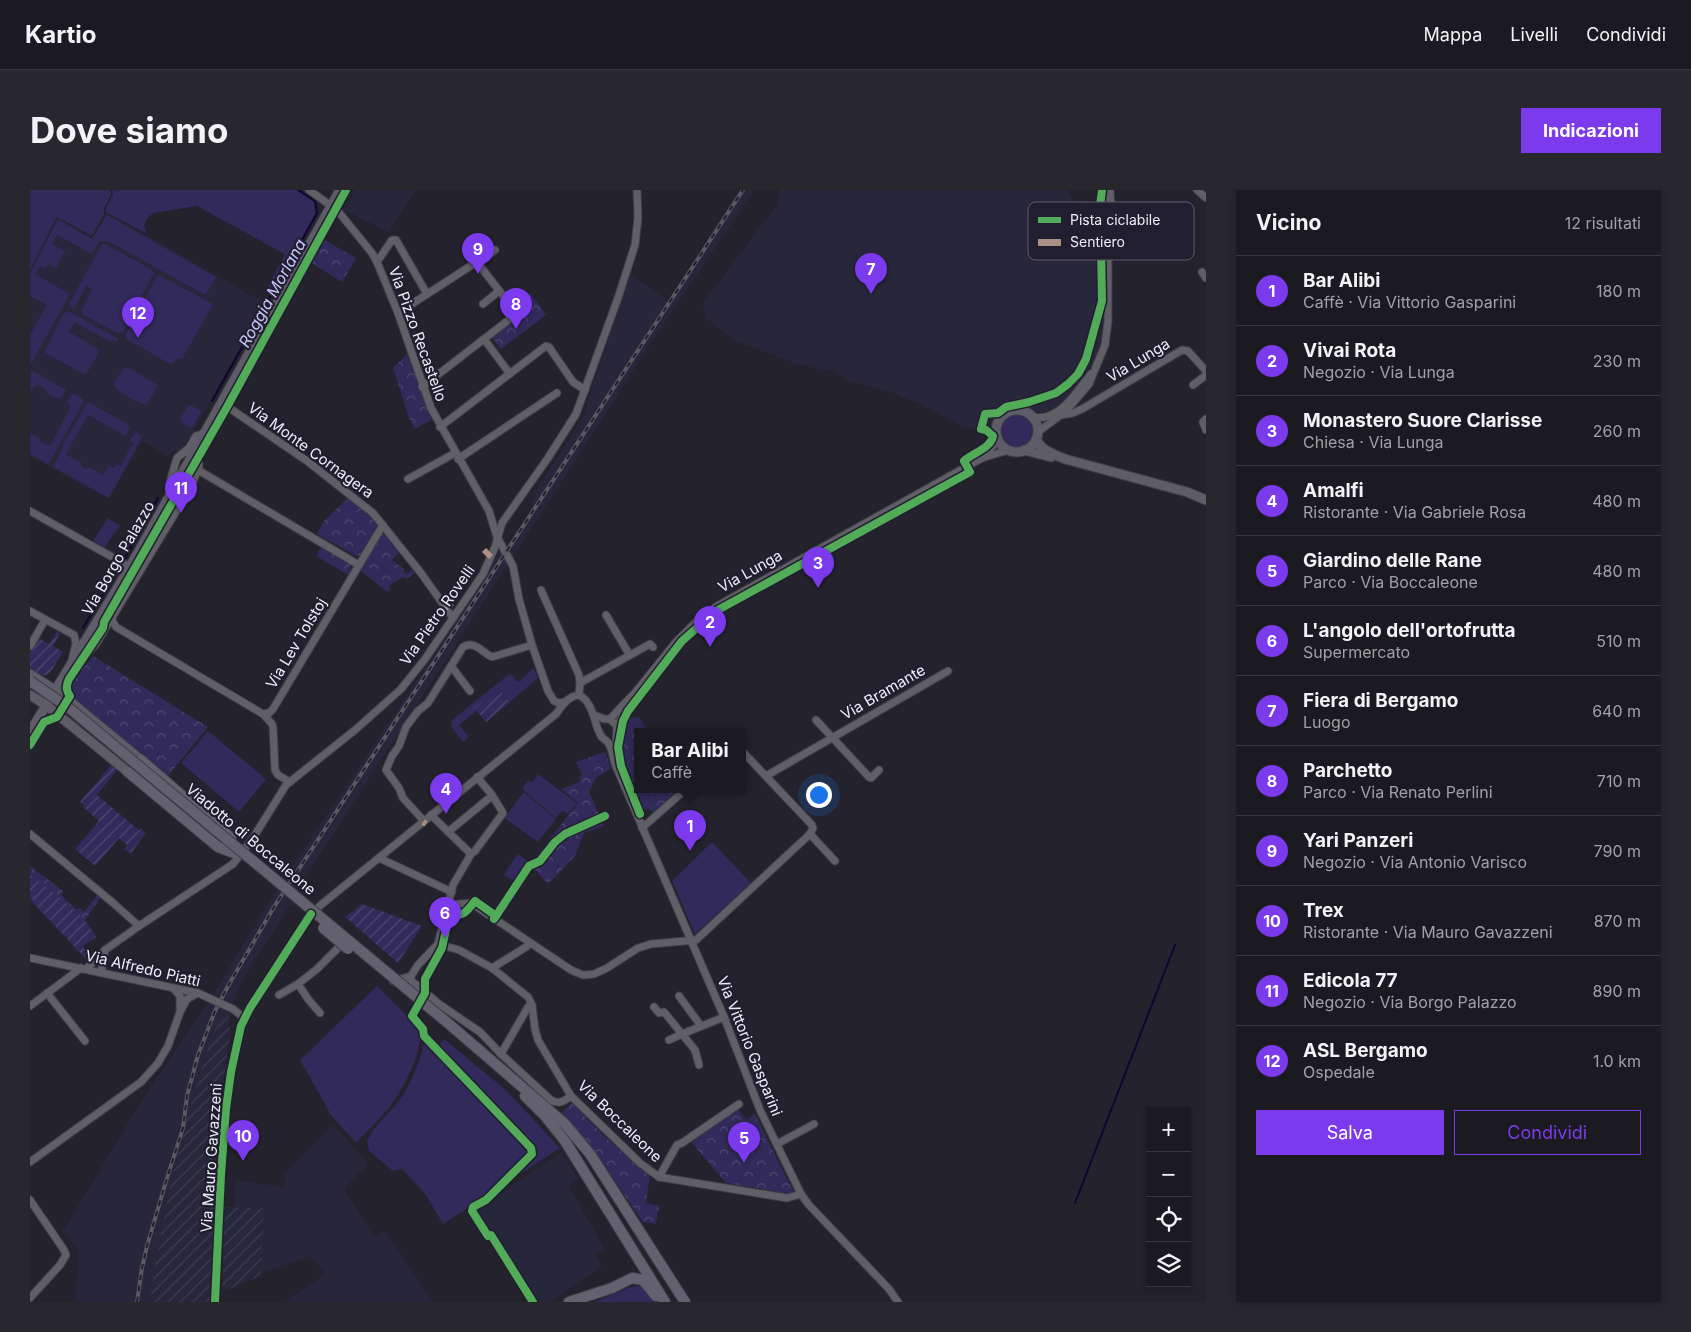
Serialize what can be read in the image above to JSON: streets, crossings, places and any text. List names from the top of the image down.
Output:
{
  "streets": {
    "highway": ["Viadotto di Boccaleone"],
    "main road": ["Via Lunga", "Via Borgo Palazzo"],
    "street": [
      "Via Pizzo Recastello",
      "Via Monte Cornagera",
      "Via Pietro Rovelli",
      "Via Lev Tolstoj",
      "Via Bramante",
      "Via Alfredo Piatti",
      "Via Vittorio Gasparini",
      "Via Boccaleone",
      "Via Mauro Gavazzeni"
    ]
  },
  "crossings": [
    ["Via Pizzo Recastello", "Via Borgo Palazzo"],
    ["Via Pizzo Recastello", "Via Pietro Rovelli"],
    ["Via Pizzo Recastello", "Via Mauro Gavazzeni"],
    ["Via Lunga", "Via Vittorio Gasparini"],
    ["Via Monte Cornagera", "Via Borgo Palazzo"],
    ["Via Monte Cornagera", "Via Pietro Rovelli"],
    ["Via Monte Cornagera", "Via Lev Tolstoj"],
    ["Via Pietro Rovelli", "Viadotto di Boccaleone"],
    ["Via Pietro Rovelli", "Via Alfredo Piatti"],
    ["Via Alfredo Piatti", "Via Mauro Gavazzeni"],
    ["Via Vittorio Gasparini", "Via Boccaleone"]
  ],
  "water": ["Roggia Morlana"],
  "legend": ["Pista ciclabile", "Sentiero"],
  "page": {
    "header": "Kartio",
    "nav": ["Mappa", "Livelli", "Condividi"],
    "buttons": [
      "Indicazioni",
      ["Salva", "Condividi"]
    ],
    "title": "Dove siamo",
    "heading": ["Vicino", "12 risultati"],
    "pins": [
      "9",
      "7",
      "8",
      "12",
      "11",
      "3",
      "2",
      "4",
      "1",
      "6",
      "10",
      "5"
    ],
    "list": [
      {
        "mark": "1",
        "name": "Bar Alibi",
        "note": "Caffè · Via Vittorio Gasparini",
        "value": "180 m"
      },
      {
        "mark": "2",
        "name": "Vivai Rota",
        "note": "Negozio · Via Lunga",
        "value": "230 m"
      },
      {
        "mark": "3",
        "name": "Monastero Suore Clarisse",
        "note": "Chiesa · Via Lunga",
        "value": "260 m"
      },
      {
        "mark": "4",
        "name": "Amalfi",
        "note": "Ristorante · Via Gabriele Rosa",
        "value": "480 m"
      },
      {
        "mark": "5",
        "name": "Giardino delle Rane",
        "note": "Parco · Via Boccaleone",
        "value": "480 m"
      },
      {
        "mark": "6",
        "name": "L'angolo dell'ortofrutta",
        "note": "Supermercato",
        "value": "510 m"
      },
      {
        "mark": "7",
        "name": "Fiera di Bergamo",
        "note": "Luogo",
        "value": "640 m"
      },
      {
        "mark": "8",
        "name": "Parchetto",
        "note": "Parco · Via Renato Perlini",
        "value": "710 m"
      },
      {
        "mark": "9",
        "name": "Yari Panzeri",
        "note": "Negozio · Via Antonio Varisco",
        "value": "790 m"
      },
      {
        "mark": "10",
        "name": "Trex",
        "note": "Ristorante · Via Mauro Gavazzeni",
        "value": "870 m"
      },
      {
        "mark": "11",
        "name": "Edicola 77",
        "note": "Negozio · Via Borgo Palazzo",
        "value": "890 m"
      },
      {
        "mark": "12",
        "name": "ASL Bergamo",
        "note": "Ospedale",
        "value": "1.0 km"
      }
    ],
    "popup": ["Bar Alibi", "Caffè"],
    "map_buttons": ["+", "−"]
  }
}
